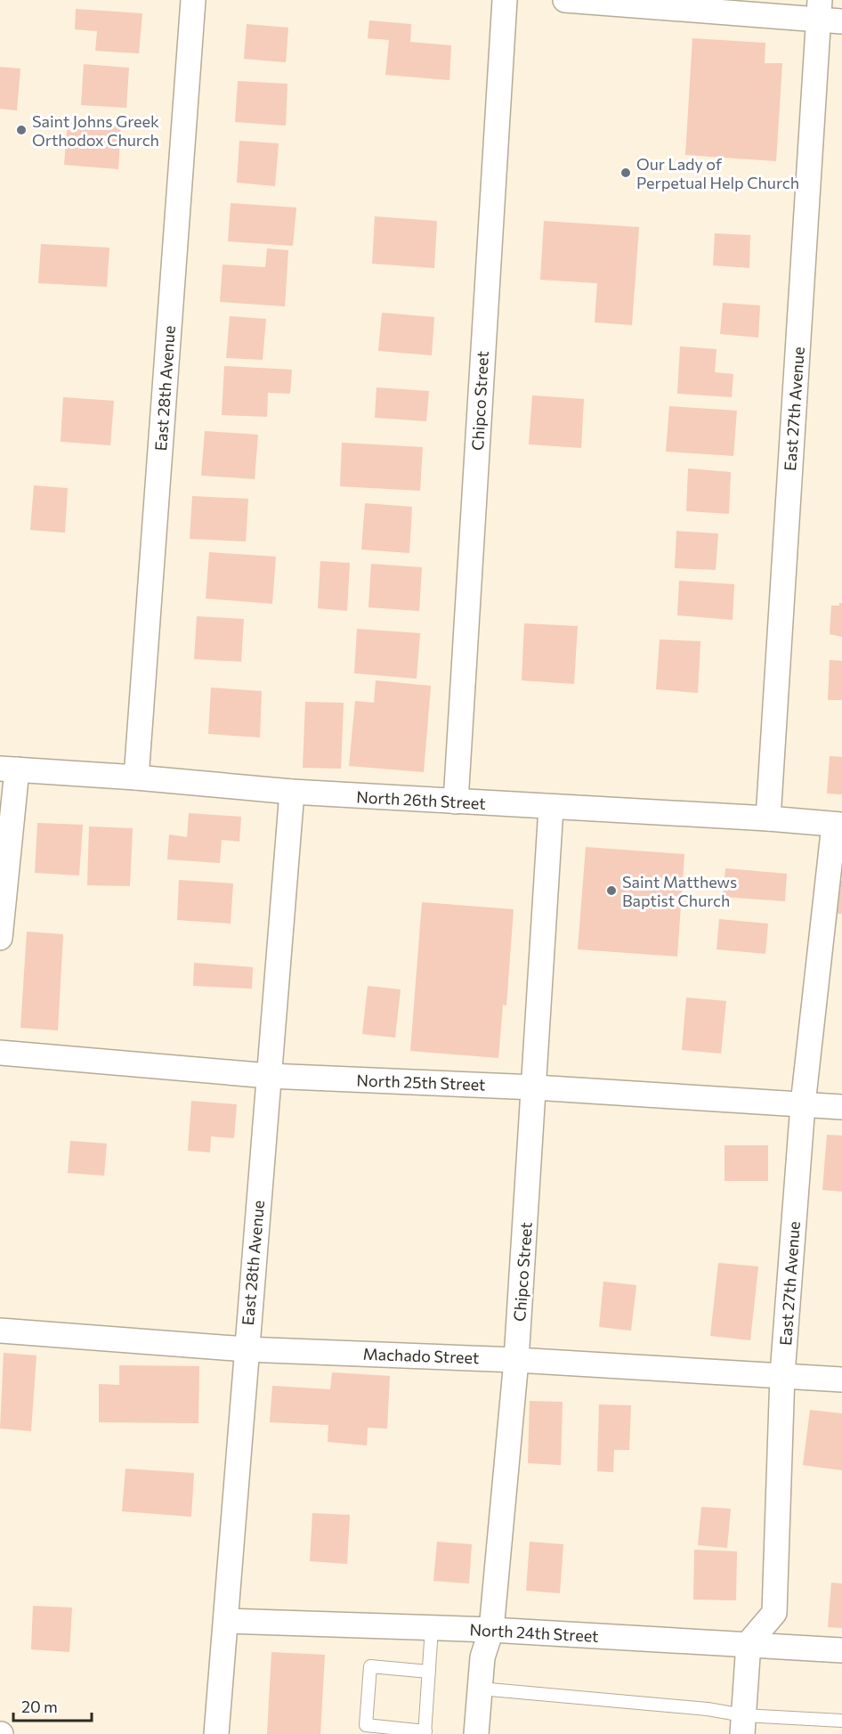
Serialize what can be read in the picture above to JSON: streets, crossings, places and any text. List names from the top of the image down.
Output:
{
  "streets": {
    "street": [
      "East 28th Avenue",
      "Chipco Street",
      "East 27th Avenue",
      "North 26th Street",
      "North 25th Street",
      "Machado Street",
      "North 24th Street"
    ]
  },
  "crossings": [
    ["East 28th Avenue", "North 26th Street"],
    ["East 28th Avenue", "North 25th Street"],
    ["East 28th Avenue", "Machado Street"],
    ["East 28th Avenue", "North 24th Street"],
    ["Chipco Street", "North 26th Street"],
    ["Chipco Street", "North 25th Street"],
    ["Chipco Street", "Machado Street"],
    ["Chipco Street", "North 24th Street"],
    ["East 27th Avenue", "North 26th Street"],
    ["East 27th Avenue", "North 25th Street"],
    ["East 27th Avenue", "Machado Street"],
    ["East 27th Avenue", "North 24th Street"]
  ],
  "places": ["Saint Johns Greek Orthodox Church", "Our Lady of Perpetual Help Church", "Saint Matthews Baptist Church"],
  "scale_bar": "20 m"
}
